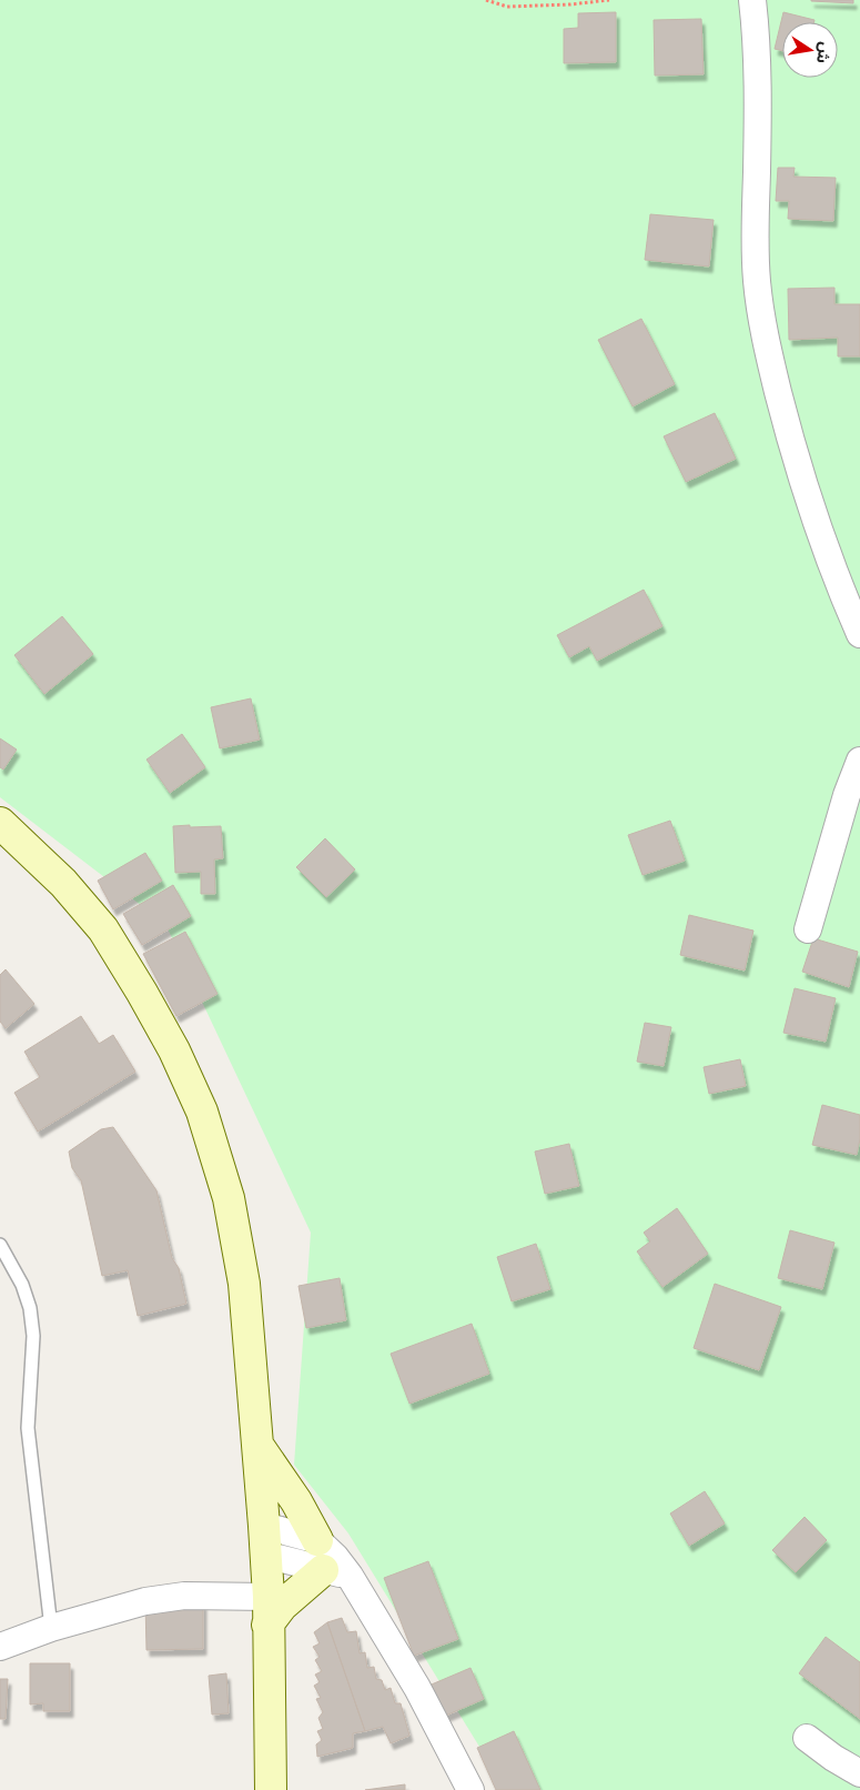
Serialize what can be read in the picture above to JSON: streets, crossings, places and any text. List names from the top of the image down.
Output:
{
  "north": "right"
}
